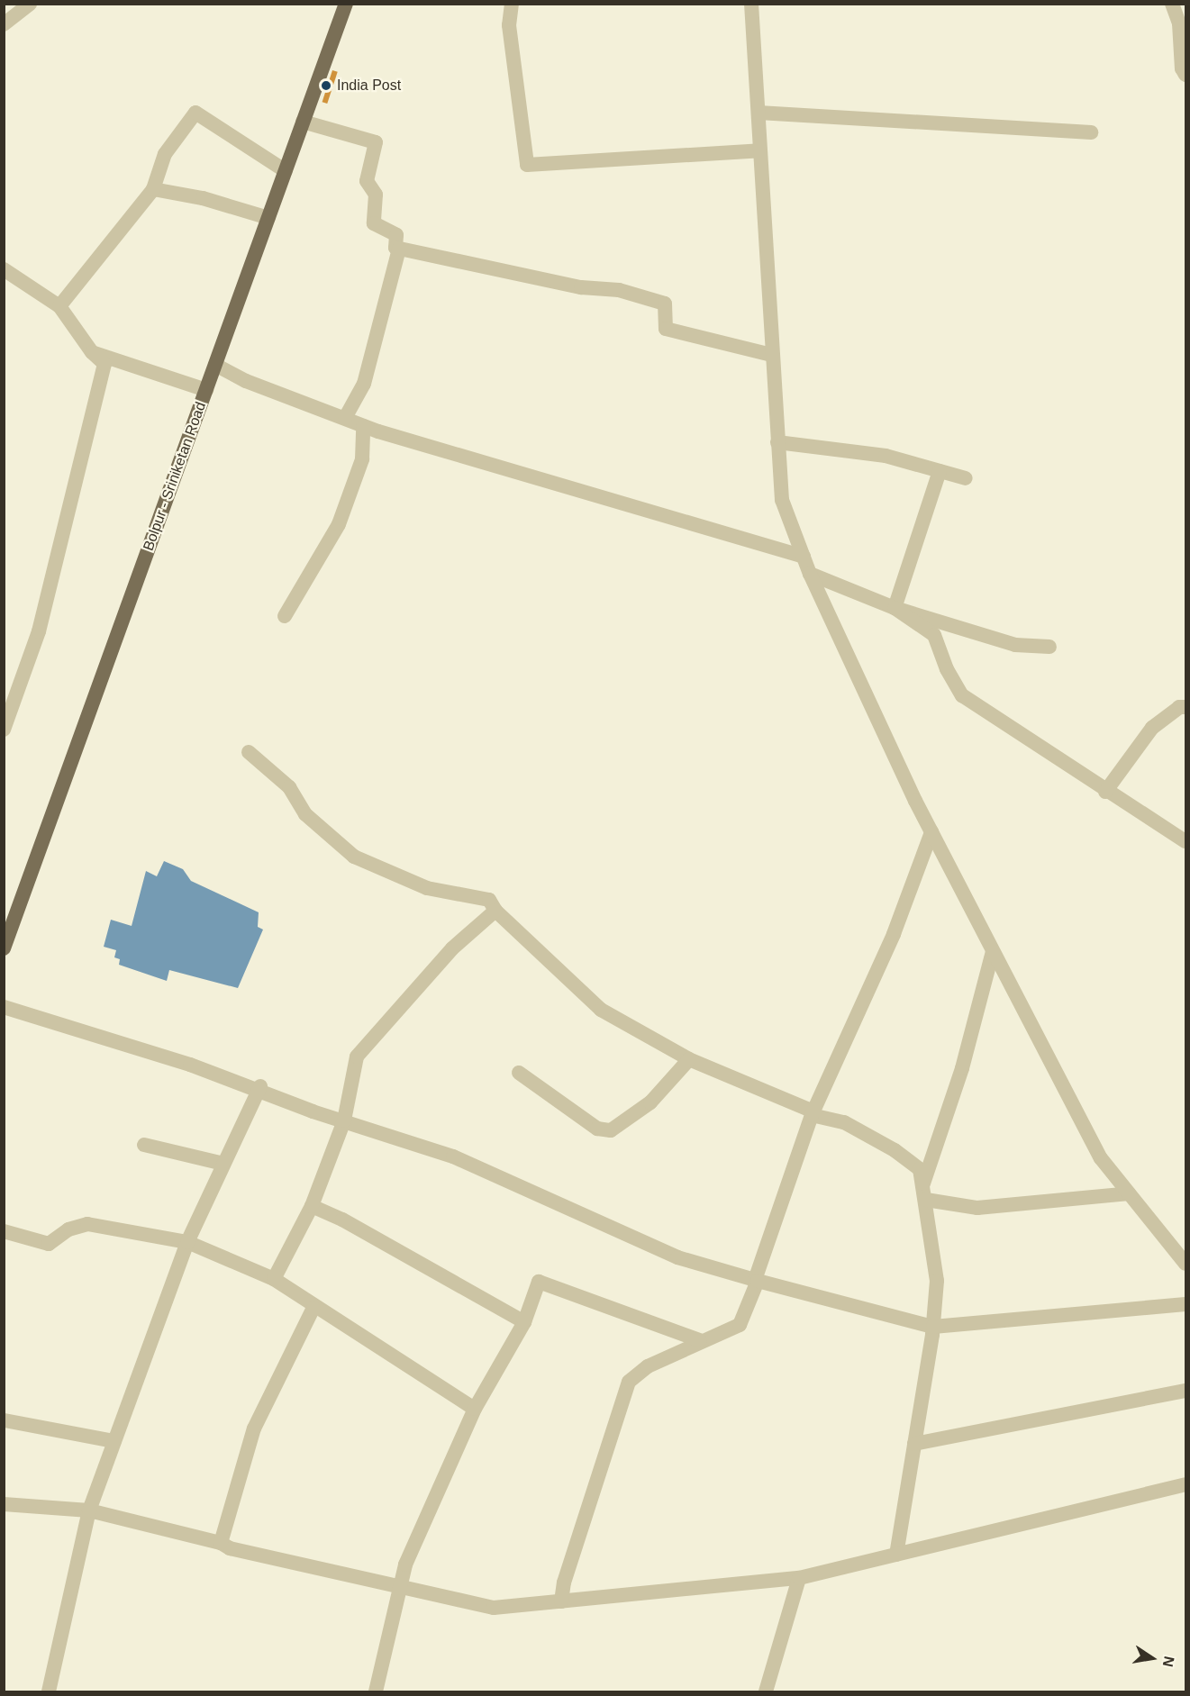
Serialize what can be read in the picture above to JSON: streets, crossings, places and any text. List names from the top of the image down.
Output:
{
  "streets": {
    "main road": ["Bolpur - Sriniketan Road"]
  },
  "places": ["India Post"],
  "north": "right"
}
